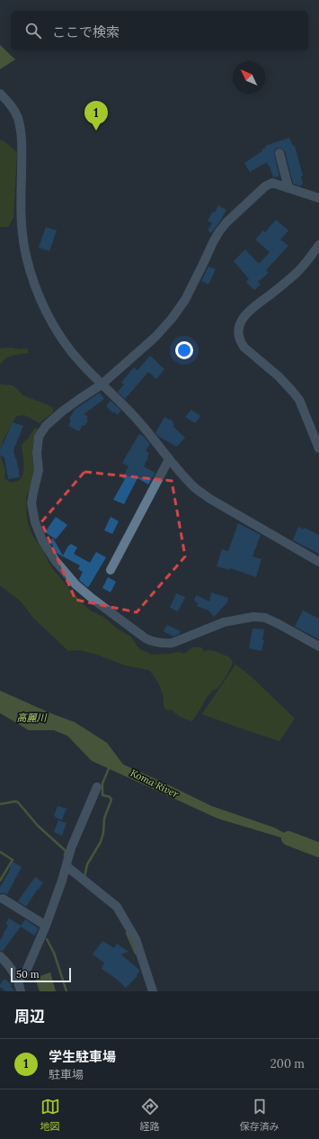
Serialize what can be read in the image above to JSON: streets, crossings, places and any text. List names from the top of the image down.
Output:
{
  "water": ["高麗川", "Koma River"],
  "scale_bar": "50 m",
  "north": "top left",
  "page": {
    "search": "ここで検索",
    "pins": "1",
    "scale": "50 m",
    "heading": "周辺",
    "list": [
      {
        "mark": "1",
        "name": "学生駐車場",
        "note": "駐車場",
        "value": "200 m"
      }
    ],
    "nav": ["地図", "経路", "保存済み"]
  }
}
